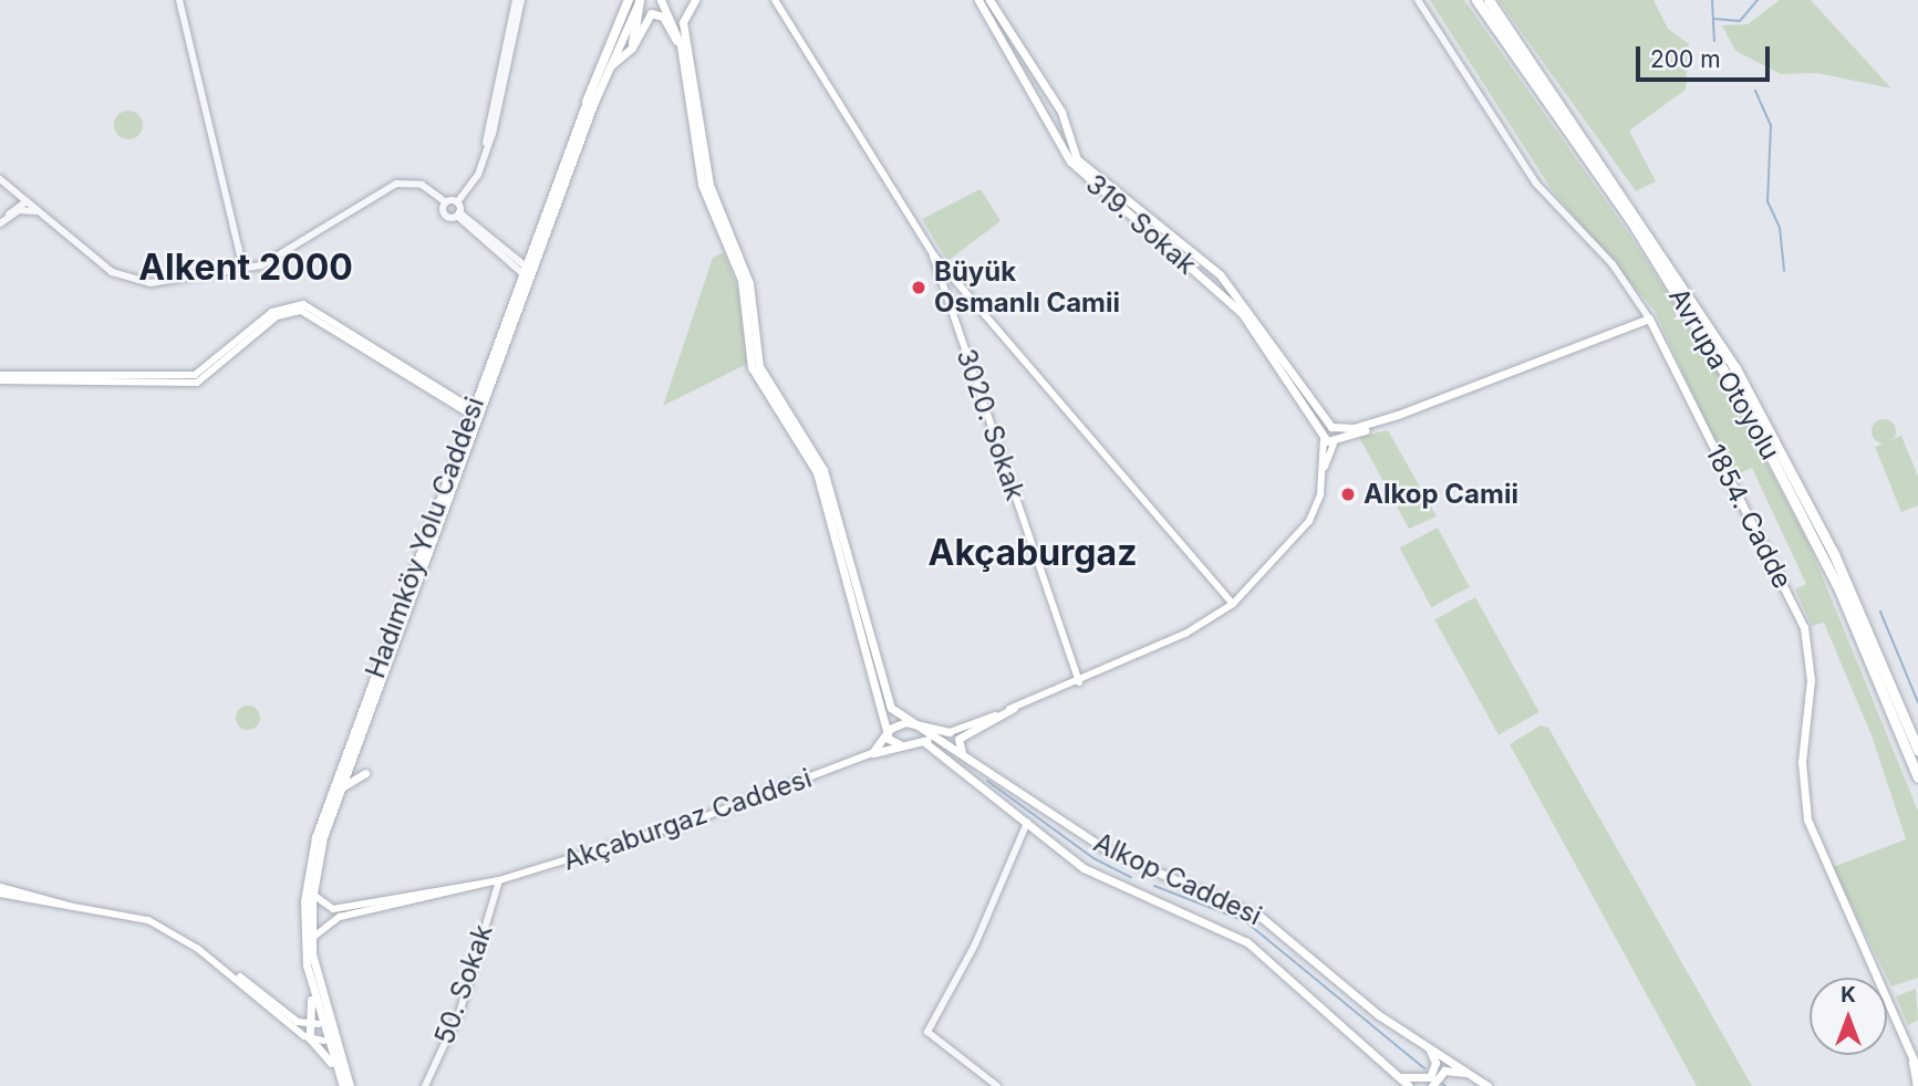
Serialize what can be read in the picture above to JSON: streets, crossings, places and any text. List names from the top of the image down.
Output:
{
  "streets": {
    "highway": ["Avrupa Otoyolu", "Hadımköy Yolu Caddesi"],
    "main road": [
      "319. Sokak",
      "3020. Sokak",
      "1854. Cadde",
      "Akçaburgaz Caddesi",
      "Alkop Caddesi"
    ],
    "street": ["50. Sokak"]
  },
  "crossings": [
    ["Hadımköy Yolu Caddesi", "Akçaburgaz Caddesi"],
    ["Akçaburgaz Caddesi", "50. Sokak"]
  ],
  "districts": ["Alkent 2000", "Akçaburgaz"],
  "places": ["Büyük Osmanlı Camii", "Alkop Camii"],
  "scale_bar": "200 m",
  "north": "top"
}
